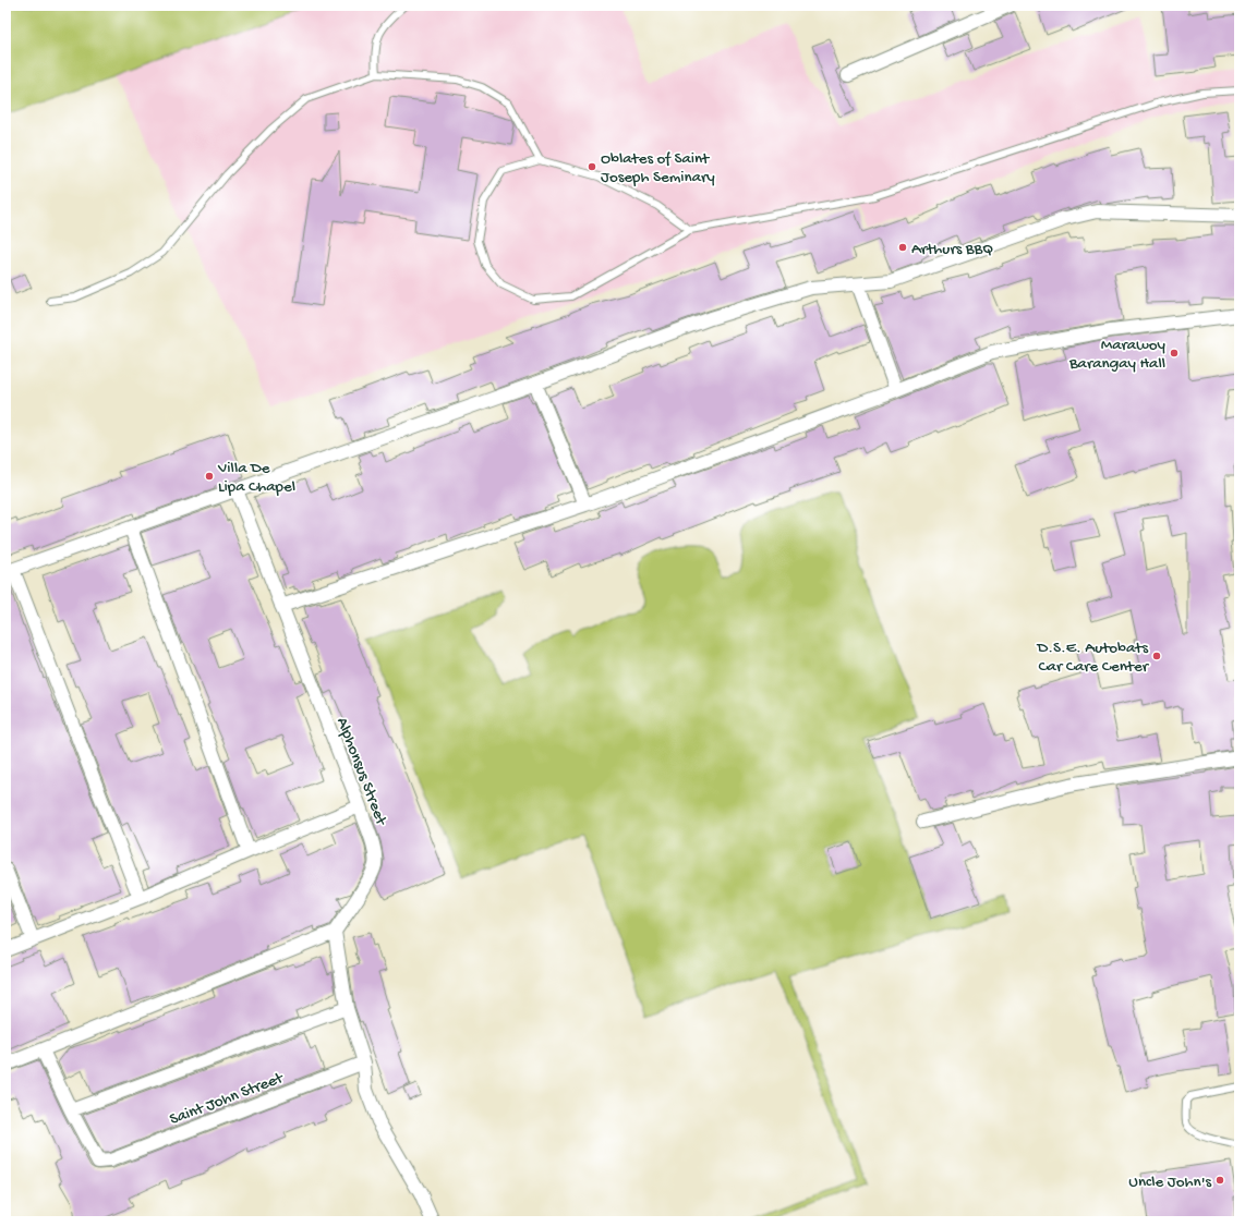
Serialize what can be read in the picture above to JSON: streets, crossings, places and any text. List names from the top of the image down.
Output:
{
  "streets": {
    "street": ["Alphonsus Street", "Saint John Street"]
  },
  "places": [
    "Oblates of Saint Joseph Seminary",
    "Arthurs BBQ",
    "Marawoy Barangay Hall",
    "Villa De Lipa Chapel",
    "D.S.E. Autobats Car Care Center",
    "Uncle John's"
  ]
}
